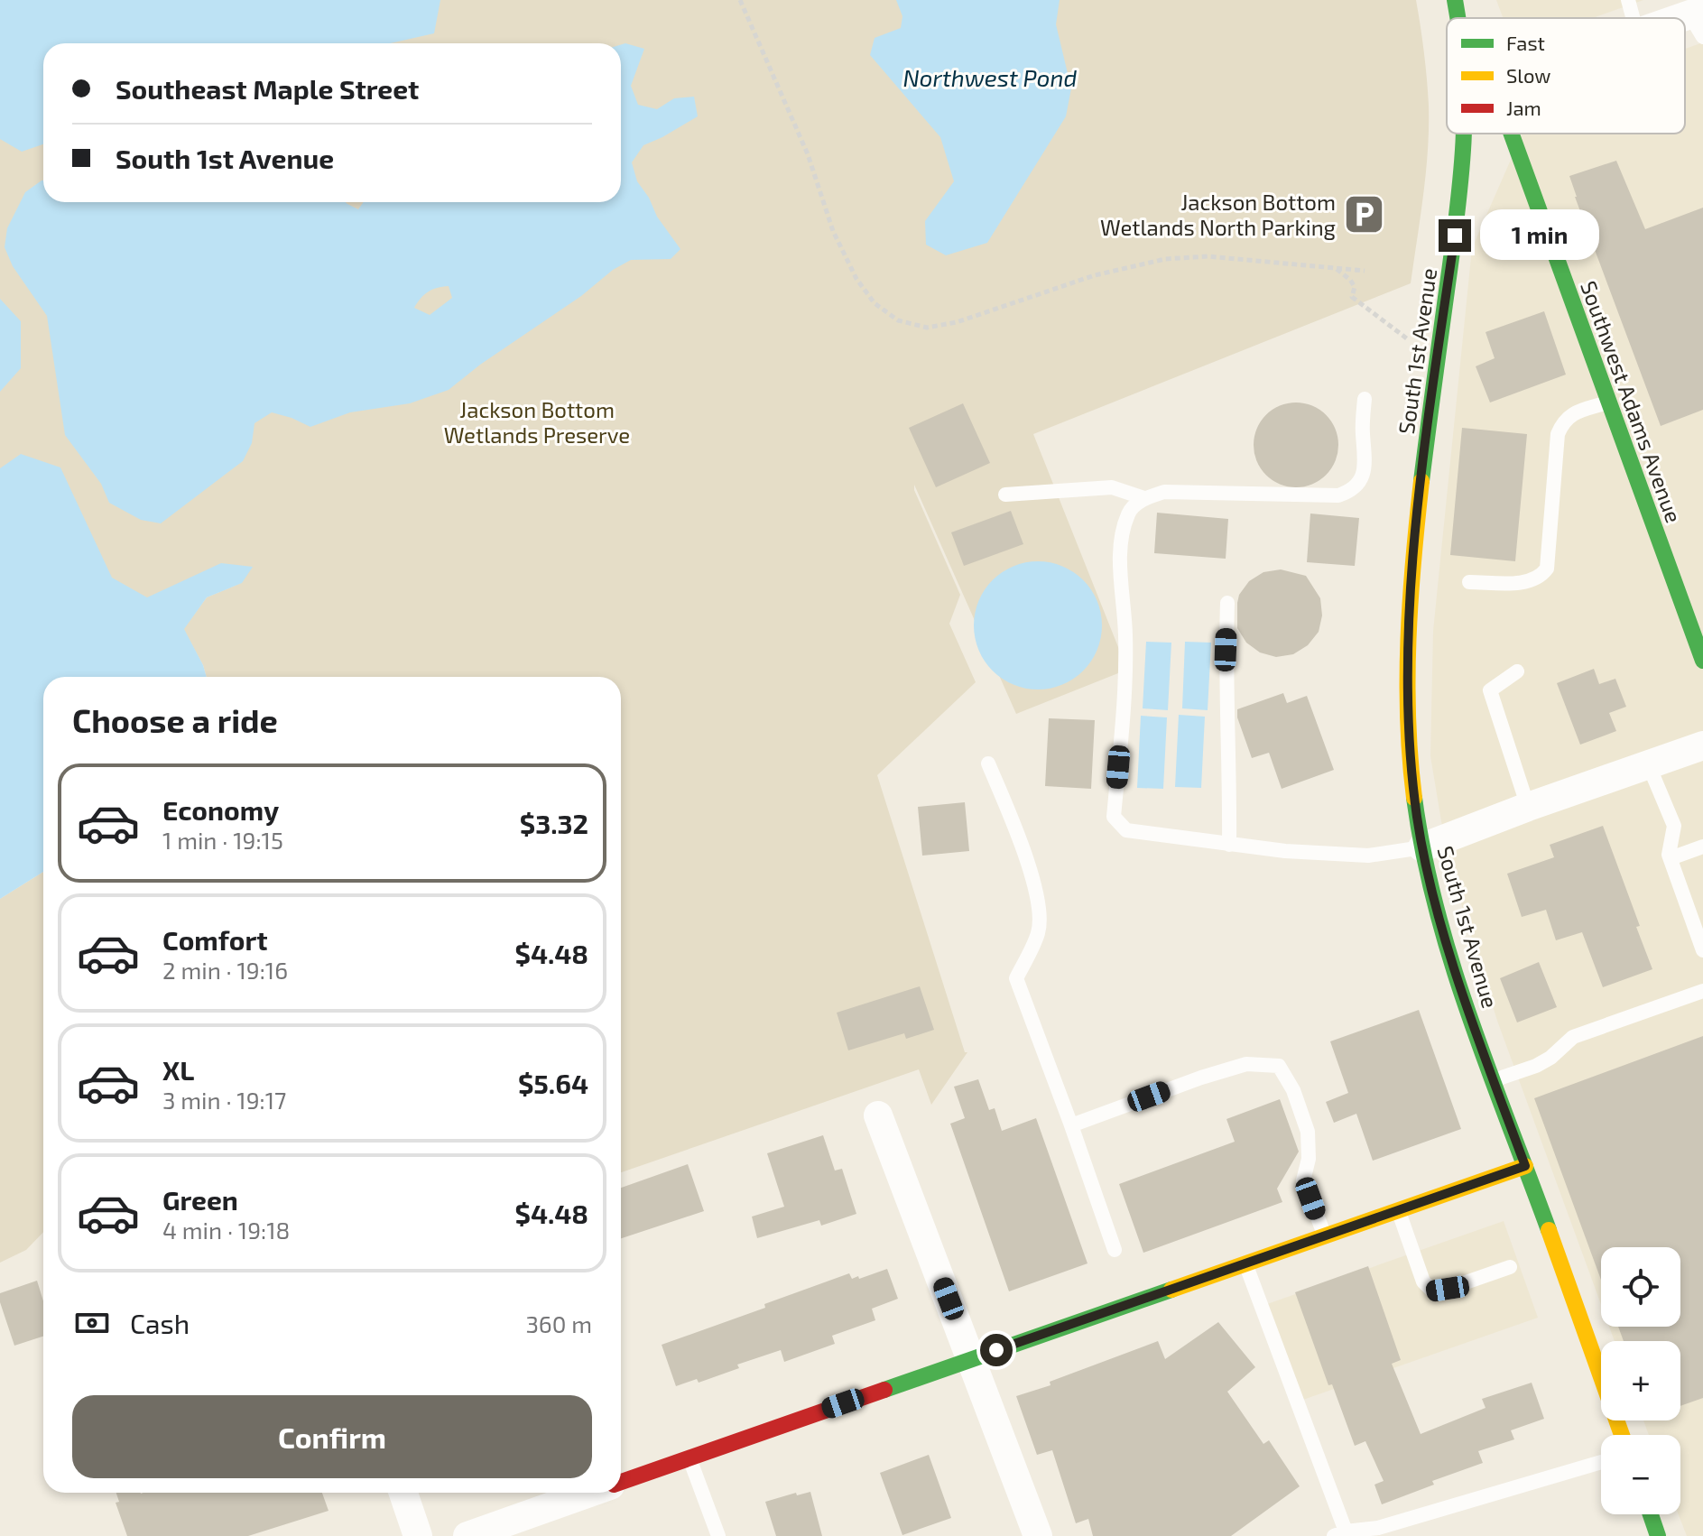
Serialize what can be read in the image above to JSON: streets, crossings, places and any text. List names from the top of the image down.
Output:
{
  "streets": {
    "street": ["South 1st Avenue", "Southwest Adams Avenue"]
  },
  "water": ["Northwest Pond"],
  "parks": ["Jackson Bottom Wetlands Preserve"],
  "places": {
    "parking": ["Jackson Bottom Wetlands North Parking"]
  },
  "legend": ["Fast", "Slow", "Jam"],
  "page": {
    "banner": ["Southeast Maple Street", "South 1st Avenue"],
    "bubble": "1 min",
    "heading": "Choose a ride",
    "list": [
      {
        "name": "Economy",
        "note": "1 min · 19:15",
        "value": "$3.32"
      },
      {
        "name": "Comfort",
        "note": "2 min · 19:16",
        "value": "$4.48"
      },
      {
        "name": "XL",
        "note": "3 min · 19:17",
        "value": "$5.64"
      },
      {
        "name": "Green",
        "note": "4 min · 19:18",
        "value": "$4.48"
      }
    ],
    "map_buttons": ["+", "−"],
    "pay": ["Cash", "360 m"],
    "buttons": "Confirm"
  }
}
